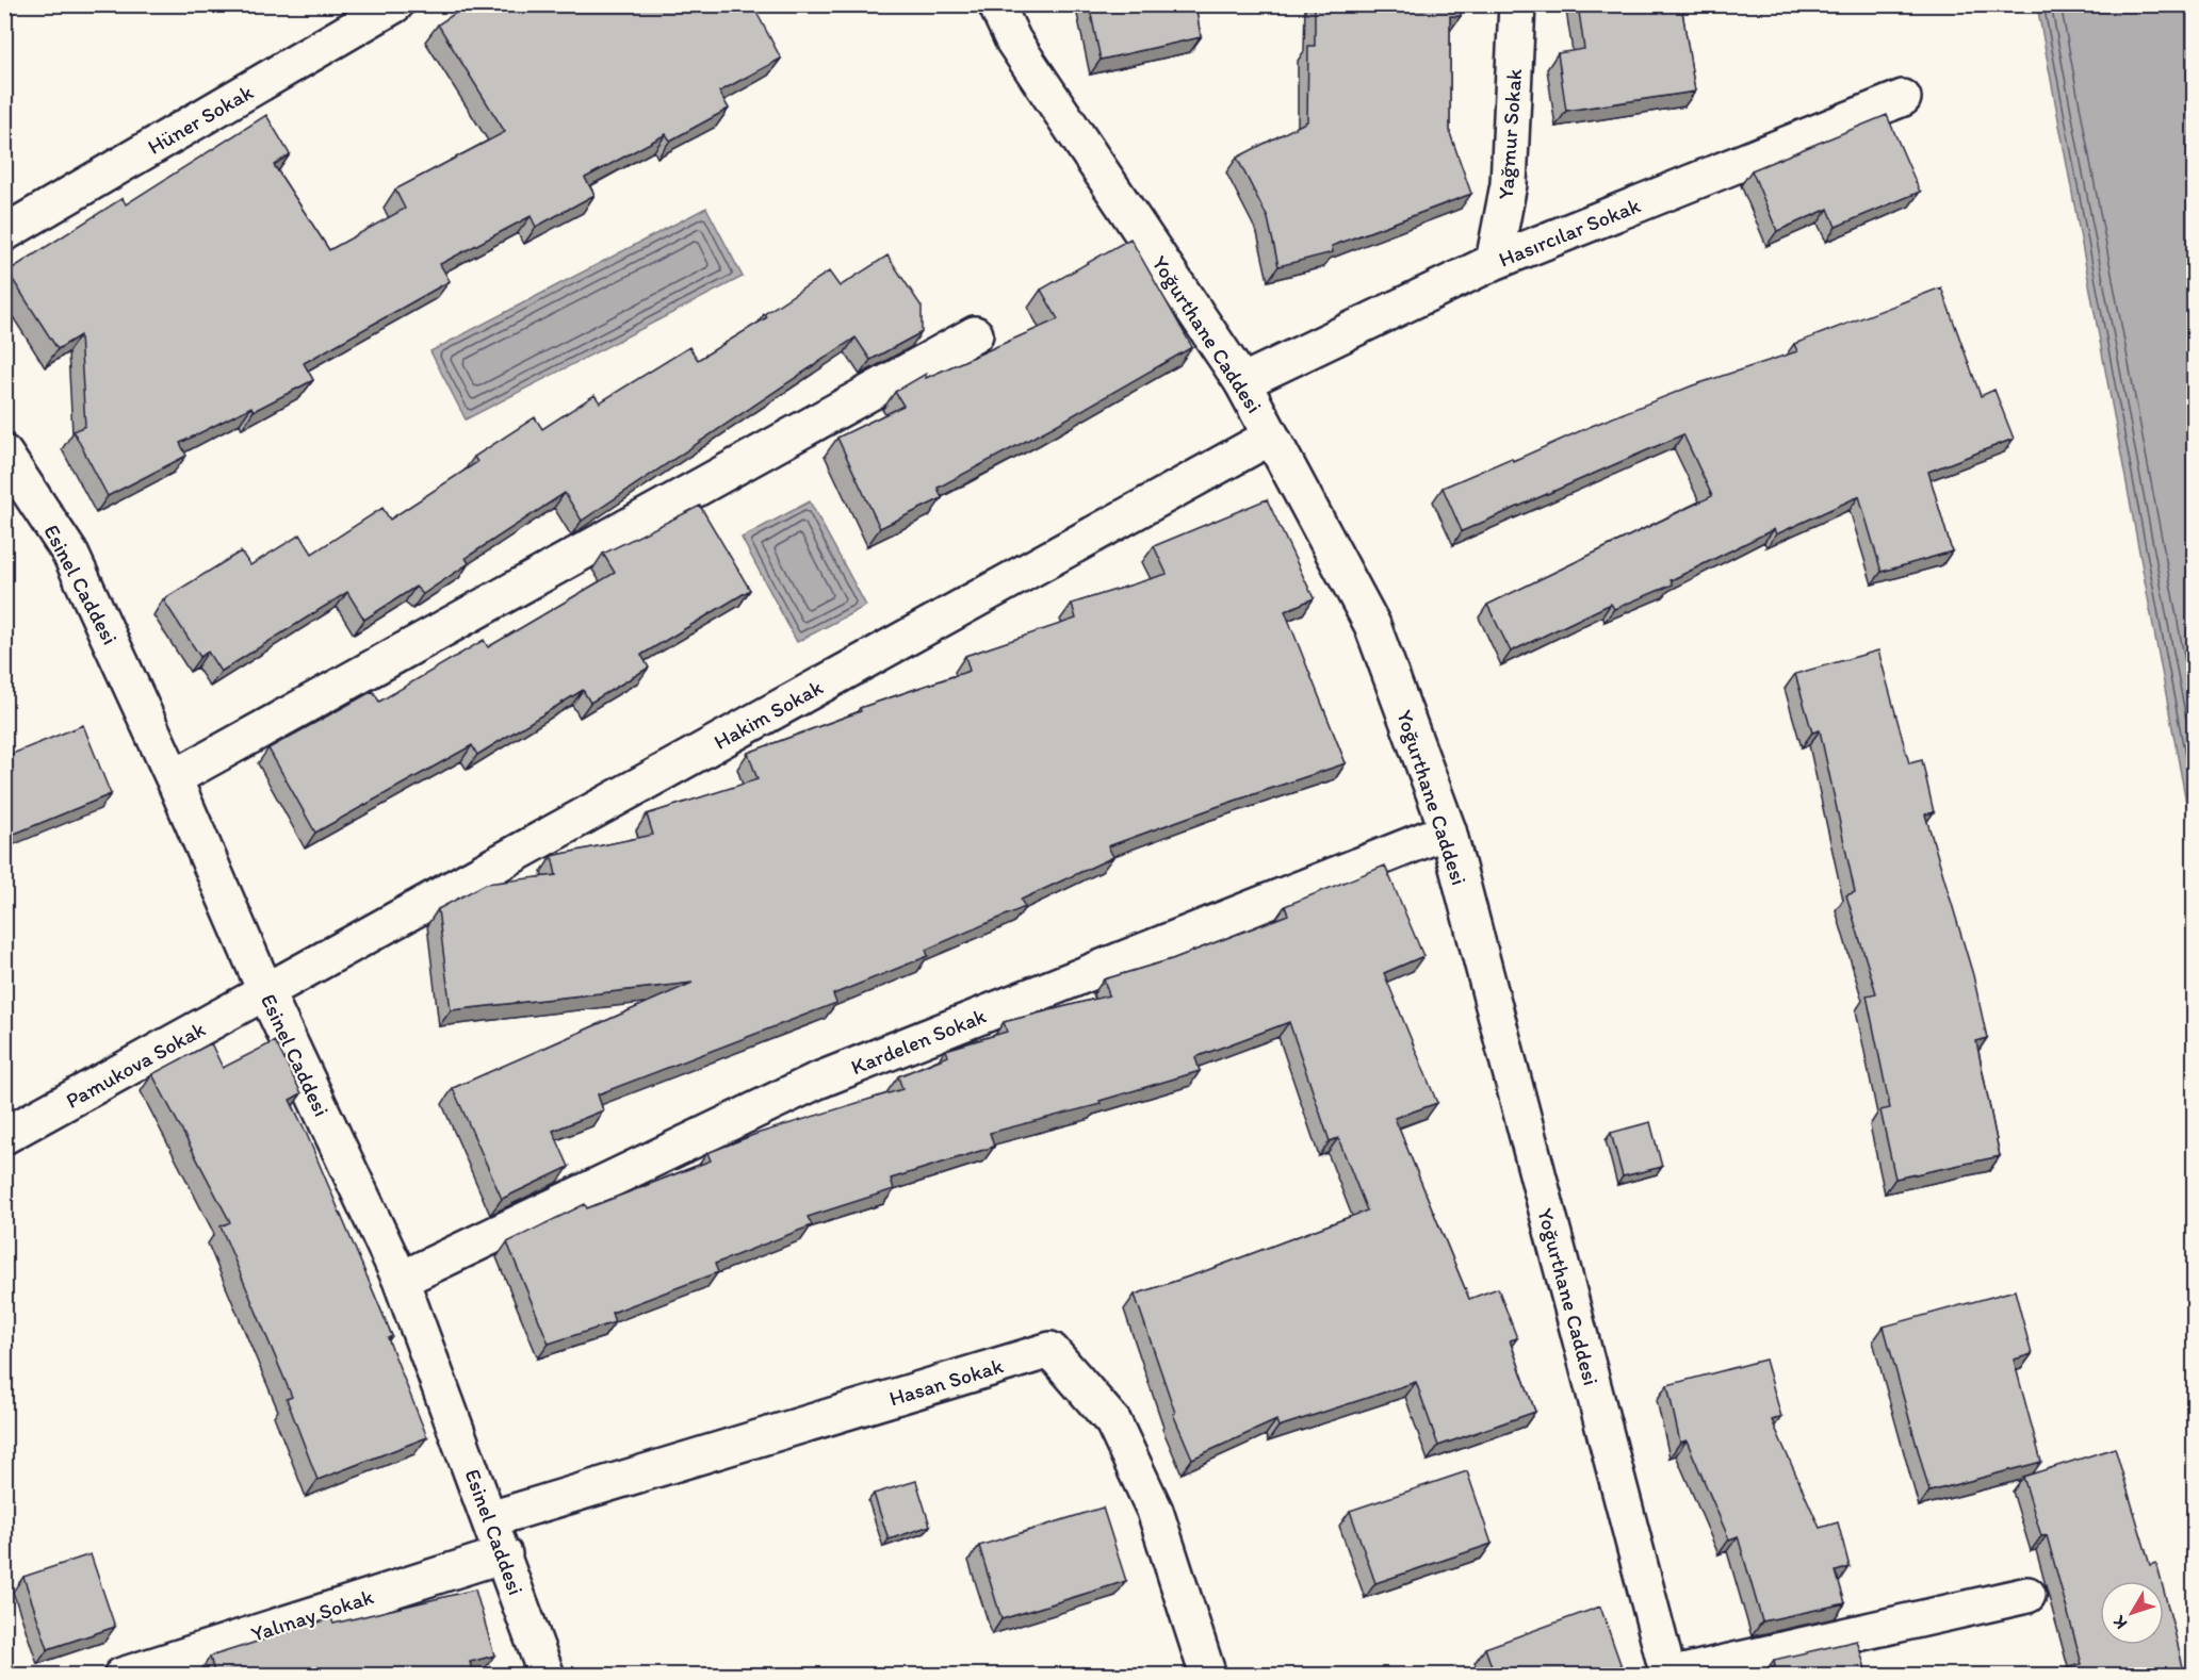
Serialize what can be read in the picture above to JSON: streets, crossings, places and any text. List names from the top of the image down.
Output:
{
  "streets": {
    "street": [
      "Hüner Sokak",
      "Yağmur Sokak",
      "Hasırcılar Sokak",
      "Yoğurthane Caddesi",
      "Esinel Caddesi",
      "Hakim Sokak",
      "Kardelen Sokak",
      "Pamukova Sokak",
      "Hasan Sokak",
      "Yalınay Sokak"
    ]
  },
  "crossings": [
    ["Yağmur Sokak", "Hasırcılar Sokak"],
    ["Hasırcılar Sokak", "Yoğurthane Caddesi"],
    ["Yoğurthane Caddesi", "Hakim Sokak"],
    ["Yoğurthane Caddesi", "Kardelen Sokak"],
    ["Esinel Caddesi", "Hakim Sokak"],
    ["Esinel Caddesi", "Kardelen Sokak"],
    ["Esinel Caddesi", "Pamukova Sokak"],
    ["Esinel Caddesi", "Hasan Sokak"],
    ["Esinel Caddesi", "Yalınay Sokak"],
    ["Hakim Sokak", "Pamukova Sokak"]
  ],
  "north": "bottom left"
}
